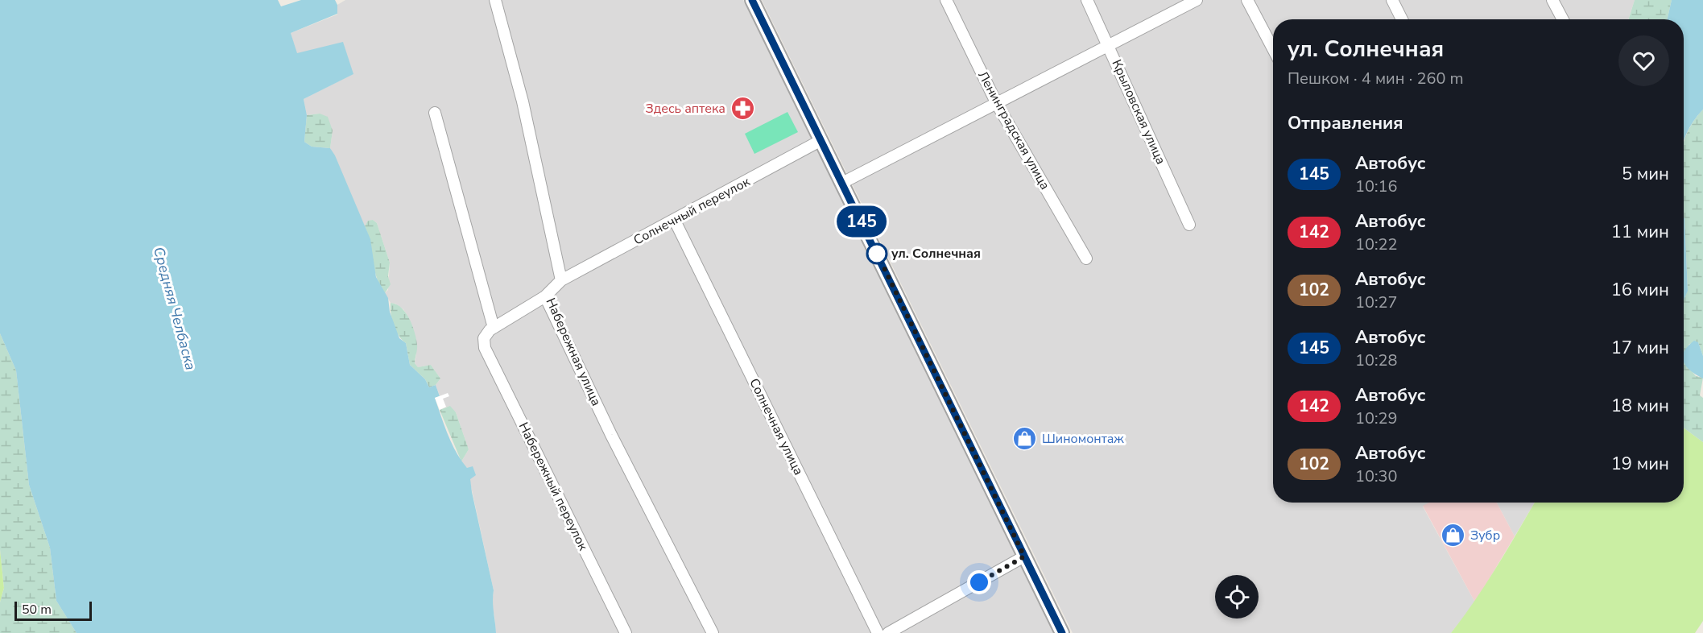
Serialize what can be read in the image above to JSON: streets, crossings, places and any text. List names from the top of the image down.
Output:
{
  "streets": {
    "street": [
      "Крыловская улица",
      "Ленинградская улица",
      "Солнечный переулок",
      "Набережная улица",
      "Солнечная улица",
      "Набережный переулок"
    ]
  },
  "crossings": [
    ["Солнечный переулок", "Набережная улица"],
    ["Солнечный переулок", "Солнечная улица"]
  ],
  "water": ["Средняя Челбаска"],
  "places": {
    "pharmacy": ["Здесь аптека"],
    "other": ["ул. Солнечная"],
    "shop": ["Шиномонтаж", "Зубр"]
  },
  "lines": ["bus line 145"],
  "scale_bar": "50 m",
  "page": {
    "on_map": "145",
    "heading": [
      ["ул. Солнечная", "Пешком · 4 мин · 260 m"],
      "Отправления"
    ],
    "list": [
      {
        "mark": "145",
        "name": "Автобус",
        "note": "10:16",
        "value": "5 мин"
      },
      {
        "mark": "142",
        "name": "Автобус",
        "note": "10:22",
        "value": "11 мин"
      },
      {
        "mark": "102",
        "name": "Автобус",
        "note": "10:27",
        "value": "16 мин"
      },
      {
        "mark": "145",
        "name": "Автобус",
        "note": "10:28",
        "value": "17 мин"
      },
      {
        "mark": "142",
        "name": "Автобус",
        "note": "10:29",
        "value": "18 мин"
      },
      {
        "mark": "102",
        "name": "Автобус",
        "note": "10:30",
        "value": "19 мин"
      }
    ],
    "scale": "50 m"
  }
}
